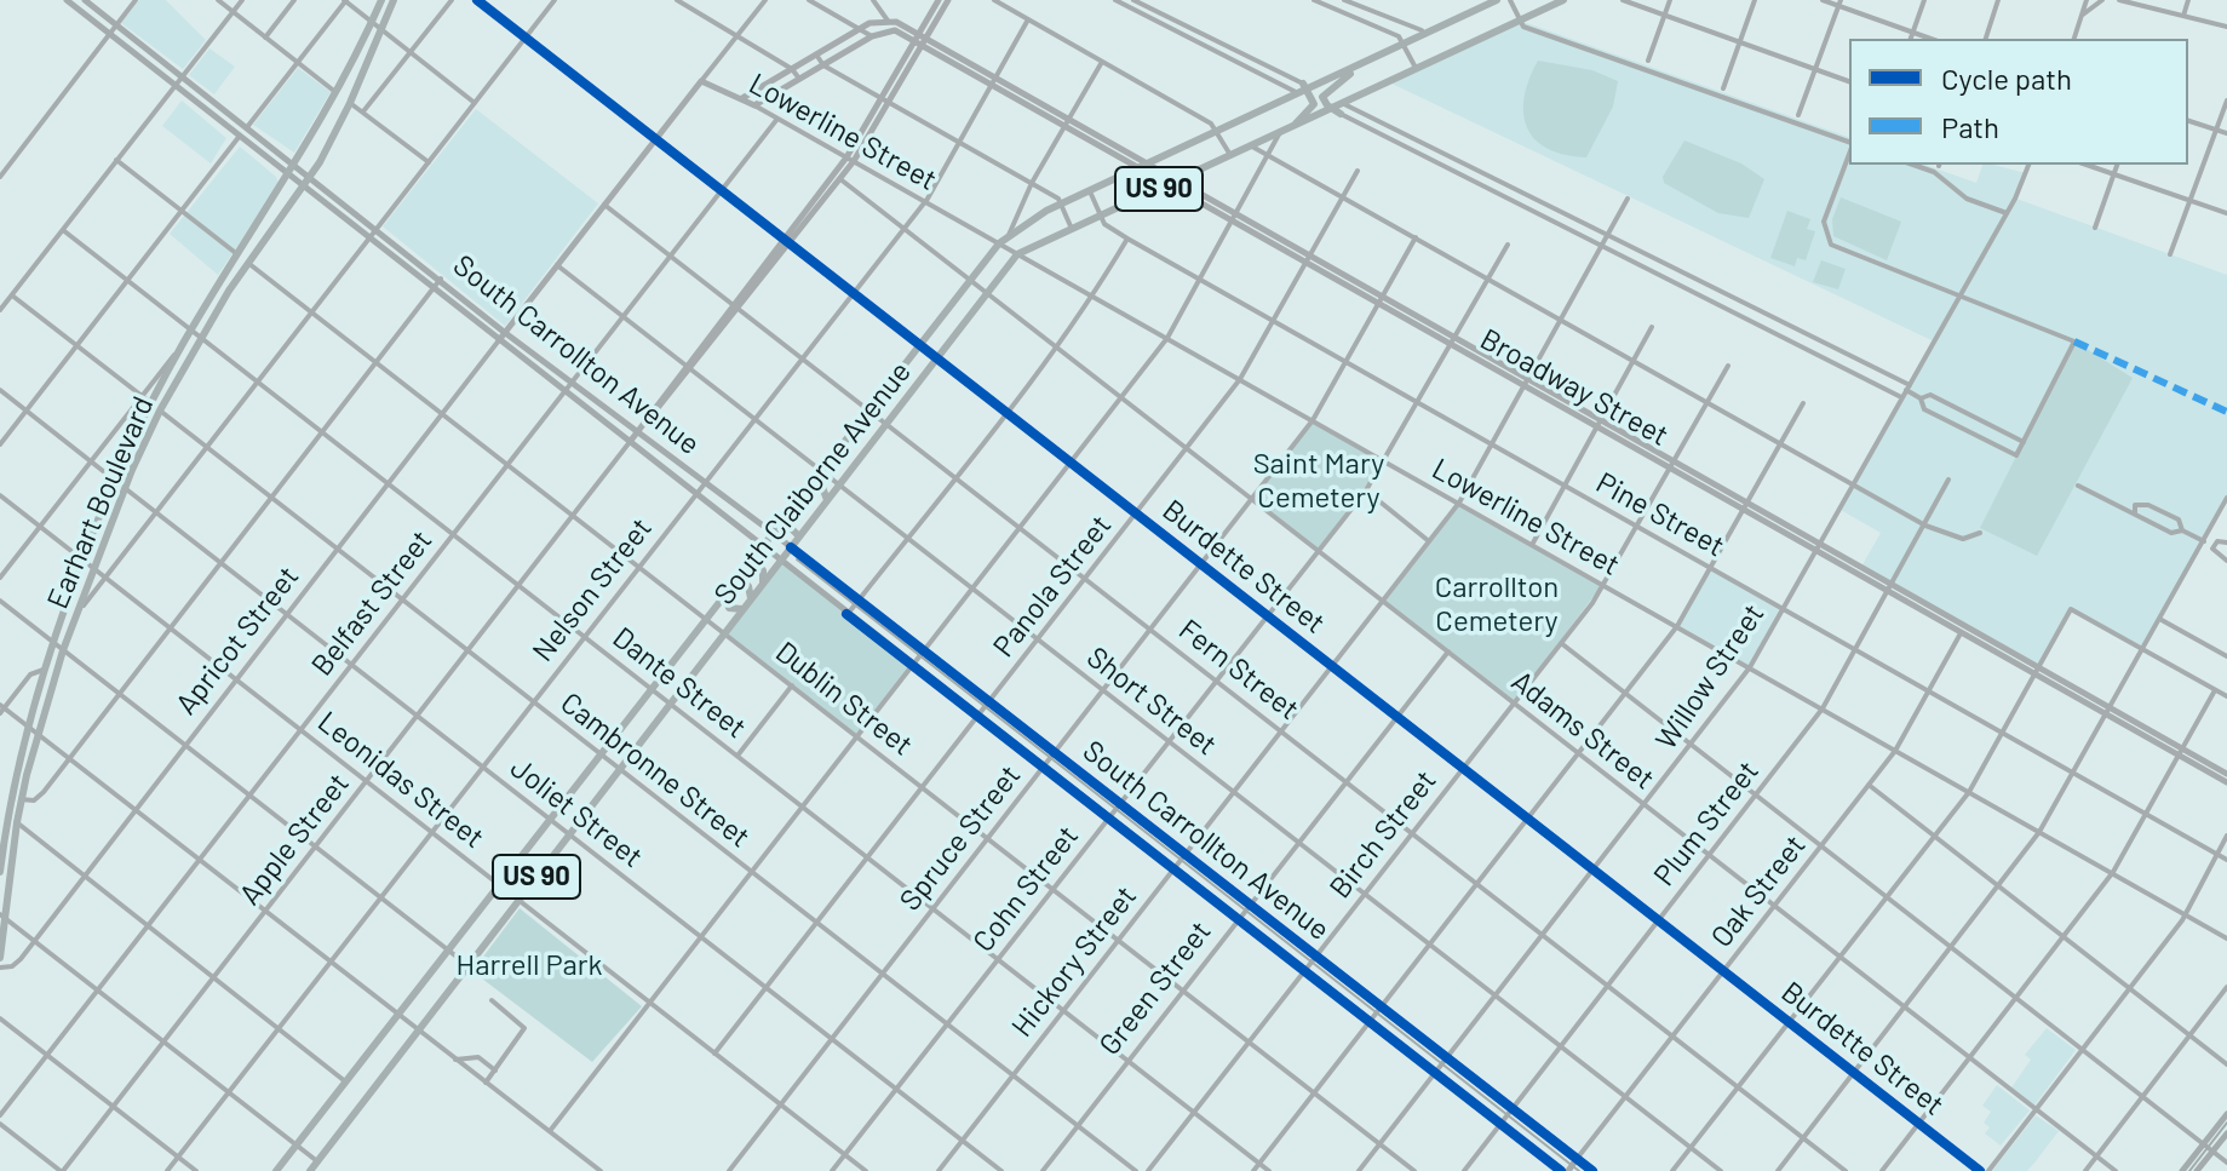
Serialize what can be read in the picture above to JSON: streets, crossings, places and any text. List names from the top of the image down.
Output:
{
  "streets": {
    "main road": [
      "US 90",
      "South Carrollton Avenue",
      "South Claiborne Avenue",
      "Earhart Boulevard",
      "Oak Street"
    ],
    "street": [
      "Lowerline Street",
      "Broadway Street",
      "Pine Street",
      "Burdette Street",
      "Panola Street",
      "Nelson Street",
      "Belfast Street",
      "Apricot Street",
      "Fern Street",
      "Willow Street",
      "Dante Street",
      "Dublin Street",
      "Short Street",
      "Adams Street",
      "Cambronne Street",
      "Leonidas Street",
      "Joliet Street",
      "Plum Street",
      "Birch Street",
      "Spruce Street",
      "Apple Street",
      "Cohn Street",
      "Hickory Street",
      "Green Street"
    ]
  },
  "crossings": [
    ["Lowerline Street", "South Claiborne Avenue"],
    ["Lowerline Street", "Panola Street"],
    ["Lowerline Street", "Nelson Street"],
    ["Lowerline Street", "Belfast Street"],
    ["Lowerline Street", "Apricot Street"],
    ["Lowerline Street", "Willow Street"],
    ["Lowerline Street", "Plum Street"],
    ["Lowerline Street", "Birch Street"],
    ["Lowerline Street", "Spruce Street"],
    ["Lowerline Street", "Cohn Street"],
    ["Lowerline Street", "Oak Street"],
    ["Lowerline Street", "Hickory Street"],
    ["South Carrollton Avenue", "South Claiborne Avenue"],
    ["South Carrollton Avenue", "Earhart Boulevard"],
    ["South Carrollton Avenue", "Panola Street"],
    ["South Carrollton Avenue", "Nelson Street"],
    ["South Carrollton Avenue", "Belfast Street"],
    ["South Carrollton Avenue", "Apricot Street"],
    ["South Carrollton Avenue", "Willow Street"],
    ["South Carrollton Avenue", "Plum Street"],
    ["South Carrollton Avenue", "Birch Street"],
    ["South Carrollton Avenue", "Spruce Street"],
    ["South Carrollton Avenue", "Apple Street"],
    ["South Carrollton Avenue", "Cohn Street"],
    ["South Carrollton Avenue", "Oak Street"],
    ["South Carrollton Avenue", "Hickory Street"],
    ["South Carrollton Avenue", "Green Street"],
    ["Broadway Street", "South Claiborne Avenue"],
    ["Broadway Street", "Panola Street"],
    ["Broadway Street", "Nelson Street"],
    ["Broadway Street", "Willow Street"],
    ["Broadway Street", "Plum Street"],
    ["Broadway Street", "Birch Street"],
    ["Broadway Street", "Spruce Street"],
    ["Broadway Street", "Cohn Street"],
    ["Broadway Street", "Oak Street"],
    ["Broadway Street", "Hickory Street"],
    ["South Claiborne Avenue", "Pine Street"],
    ["South Claiborne Avenue", "Burdette Street"],
    ["South Claiborne Avenue", "Fern Street"],
    ["South Claiborne Avenue", "Dante Street"],
    ["South Claiborne Avenue", "Dublin Street"],
    ["South Claiborne Avenue", "Short Street"],
    ["South Claiborne Avenue", "Adams Street"],
    ["South Claiborne Avenue", "Cambronne Street"],
    ["South Claiborne Avenue", "Leonidas Street"],
    ["South Claiborne Avenue", "Joliet Street"],
    ["Earhart Boulevard", "Dante Street"],
    ["Earhart Boulevard", "Dublin Street"],
    ["Earhart Boulevard", "Cambronne Street"],
    ["Earhart Boulevard", "Leonidas Street"],
    ["Earhart Boulevard", "Joliet Street"],
    ["Pine Street", "Panola Street"],
    ["Pine Street", "Willow Street"],
    ["Pine Street", "Plum Street"],
    ["Pine Street", "Birch Street"],
    ["Pine Street", "Spruce Street"],
    ["Pine Street", "Cohn Street"],
    ["Pine Street", "Oak Street"],
    ["Pine Street", "Hickory Street"],
    ["Burdette Street", "Panola Street"],
    ["Burdette Street", "Nelson Street"],
    ["Burdette Street", "Belfast Street"],
    ["Burdette Street", "Apricot Street"],
    ["Burdette Street", "Willow Street"],
    ["Burdette Street", "Plum Street"],
    ["Burdette Street", "Birch Street"],
    ["Burdette Street", "Spruce Street"],
    ["Burdette Street", "Cohn Street"],
    ["Burdette Street", "Oak Street"],
    ["Burdette Street", "Hickory Street"],
    ["Burdette Street", "Green Street"],
    ["Panola Street", "Fern Street"],
    ["Panola Street", "Dante Street"],
    ["Panola Street", "Dublin Street"],
    ["Panola Street", "Short Street"],
    ["Panola Street", "Adams Street"],
    ["Panola Street", "Cambronne Street"],
    ["Panola Street", "Leonidas Street"],
    ["Panola Street", "Joliet Street"],
    ["Nelson Street", "Fern Street"],
    ["Nelson Street", "Dante Street"],
    ["Nelson Street", "Dublin Street"],
    ["Nelson Street", "Short Street"],
    ["Nelson Street", "Adams Street"],
    ["Nelson Street", "Cambronne Street"],
    ["Nelson Street", "Leonidas Street"],
    ["Nelson Street", "Joliet Street"],
    ["Belfast Street", "Fern Street"],
    ["Belfast Street", "Dante Street"],
    ["Belfast Street", "Dublin Street"],
    ["Belfast Street", "Short Street"],
    ["Belfast Street", "Cambronne Street"],
    ["Belfast Street", "Leonidas Street"],
    ["Belfast Street", "Joliet Street"],
    ["Apricot Street", "Fern Street"],
    ["Apricot Street", "Dante Street"],
    ["Apricot Street", "Dublin Street"],
    ["Apricot Street", "Short Street"],
    ["Apricot Street", "Cambronne Street"],
    ["Apricot Street", "Leonidas Street"],
    ["Apricot Street", "Joliet Street"],
    ["Fern Street", "Willow Street"],
    ["Fern Street", "Plum Street"],
    ["Fern Street", "Birch Street"],
    ["Fern Street", "Spruce Street"],
    ["Fern Street", "Cohn Street"],
    ["Fern Street", "Oak Street"],
    ["Fern Street", "Hickory Street"],
    ["Fern Street", "Green Street"],
    ["Willow Street", "Dublin Street"],
    ["Willow Street", "Short Street"],
    ["Willow Street", "Adams Street"],
    ["Dante Street", "Birch Street"],
    ["Dante Street", "Spruce Street"],
    ["Dante Street", "Apple Street"],
    ["Dante Street", "Cohn Street"],
    ["Dante Street", "Hickory Street"],
    ["Dante Street", "Green Street"],
    ["Dublin Street", "Birch Street"],
    ["Dublin Street", "Spruce Street"],
    ["Dublin Street", "Apple Street"],
    ["Dublin Street", "Cohn Street"],
    ["Dublin Street", "Hickory Street"],
    ["Dublin Street", "Green Street"],
    ["Short Street", "Plum Street"],
    ["Short Street", "Birch Street"],
    ["Short Street", "Spruce Street"],
    ["Short Street", "Cohn Street"],
    ["Short Street", "Oak Street"],
    ["Short Street", "Hickory Street"],
    ["Short Street", "Green Street"],
    ["Adams Street", "Plum Street"],
    ["Adams Street", "Birch Street"],
    ["Adams Street", "Spruce Street"],
    ["Adams Street", "Cohn Street"],
    ["Adams Street", "Oak Street"],
    ["Adams Street", "Hickory Street"],
    ["Adams Street", "Green Street"],
    ["Cambronne Street", "Spruce Street"],
    ["Cambronne Street", "Apple Street"],
    ["Cambronne Street", "Cohn Street"],
    ["Cambronne Street", "Hickory Street"],
    ["Cambronne Street", "Green Street"],
    ["Leonidas Street", "Spruce Street"],
    ["Leonidas Street", "Apple Street"],
    ["Leonidas Street", "Cohn Street"],
    ["Joliet Street", "Spruce Street"],
    ["Joliet Street", "Apple Street"],
    ["Joliet Street", "Cohn Street"],
    ["Joliet Street", "Hickory Street"]
  ],
  "parks": ["Saint Mary Cemetery", "Carrollton Cemetery", "Harrell Park"],
  "legend": ["Cycle path", "Path"]
}
